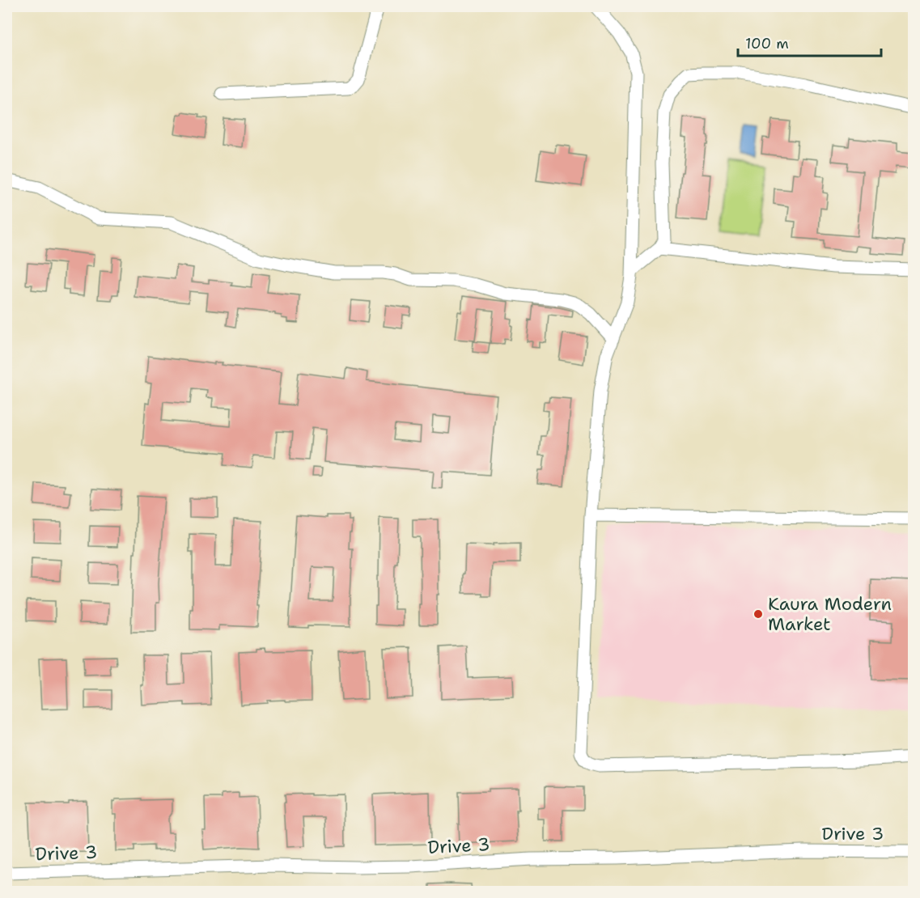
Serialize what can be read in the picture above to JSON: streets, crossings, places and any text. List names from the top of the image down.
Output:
{
  "streets": {
    "street": ["Drive 3"]
  },
  "places": ["Kaura Modern Market"],
  "scale_bar": "100 m"
}
